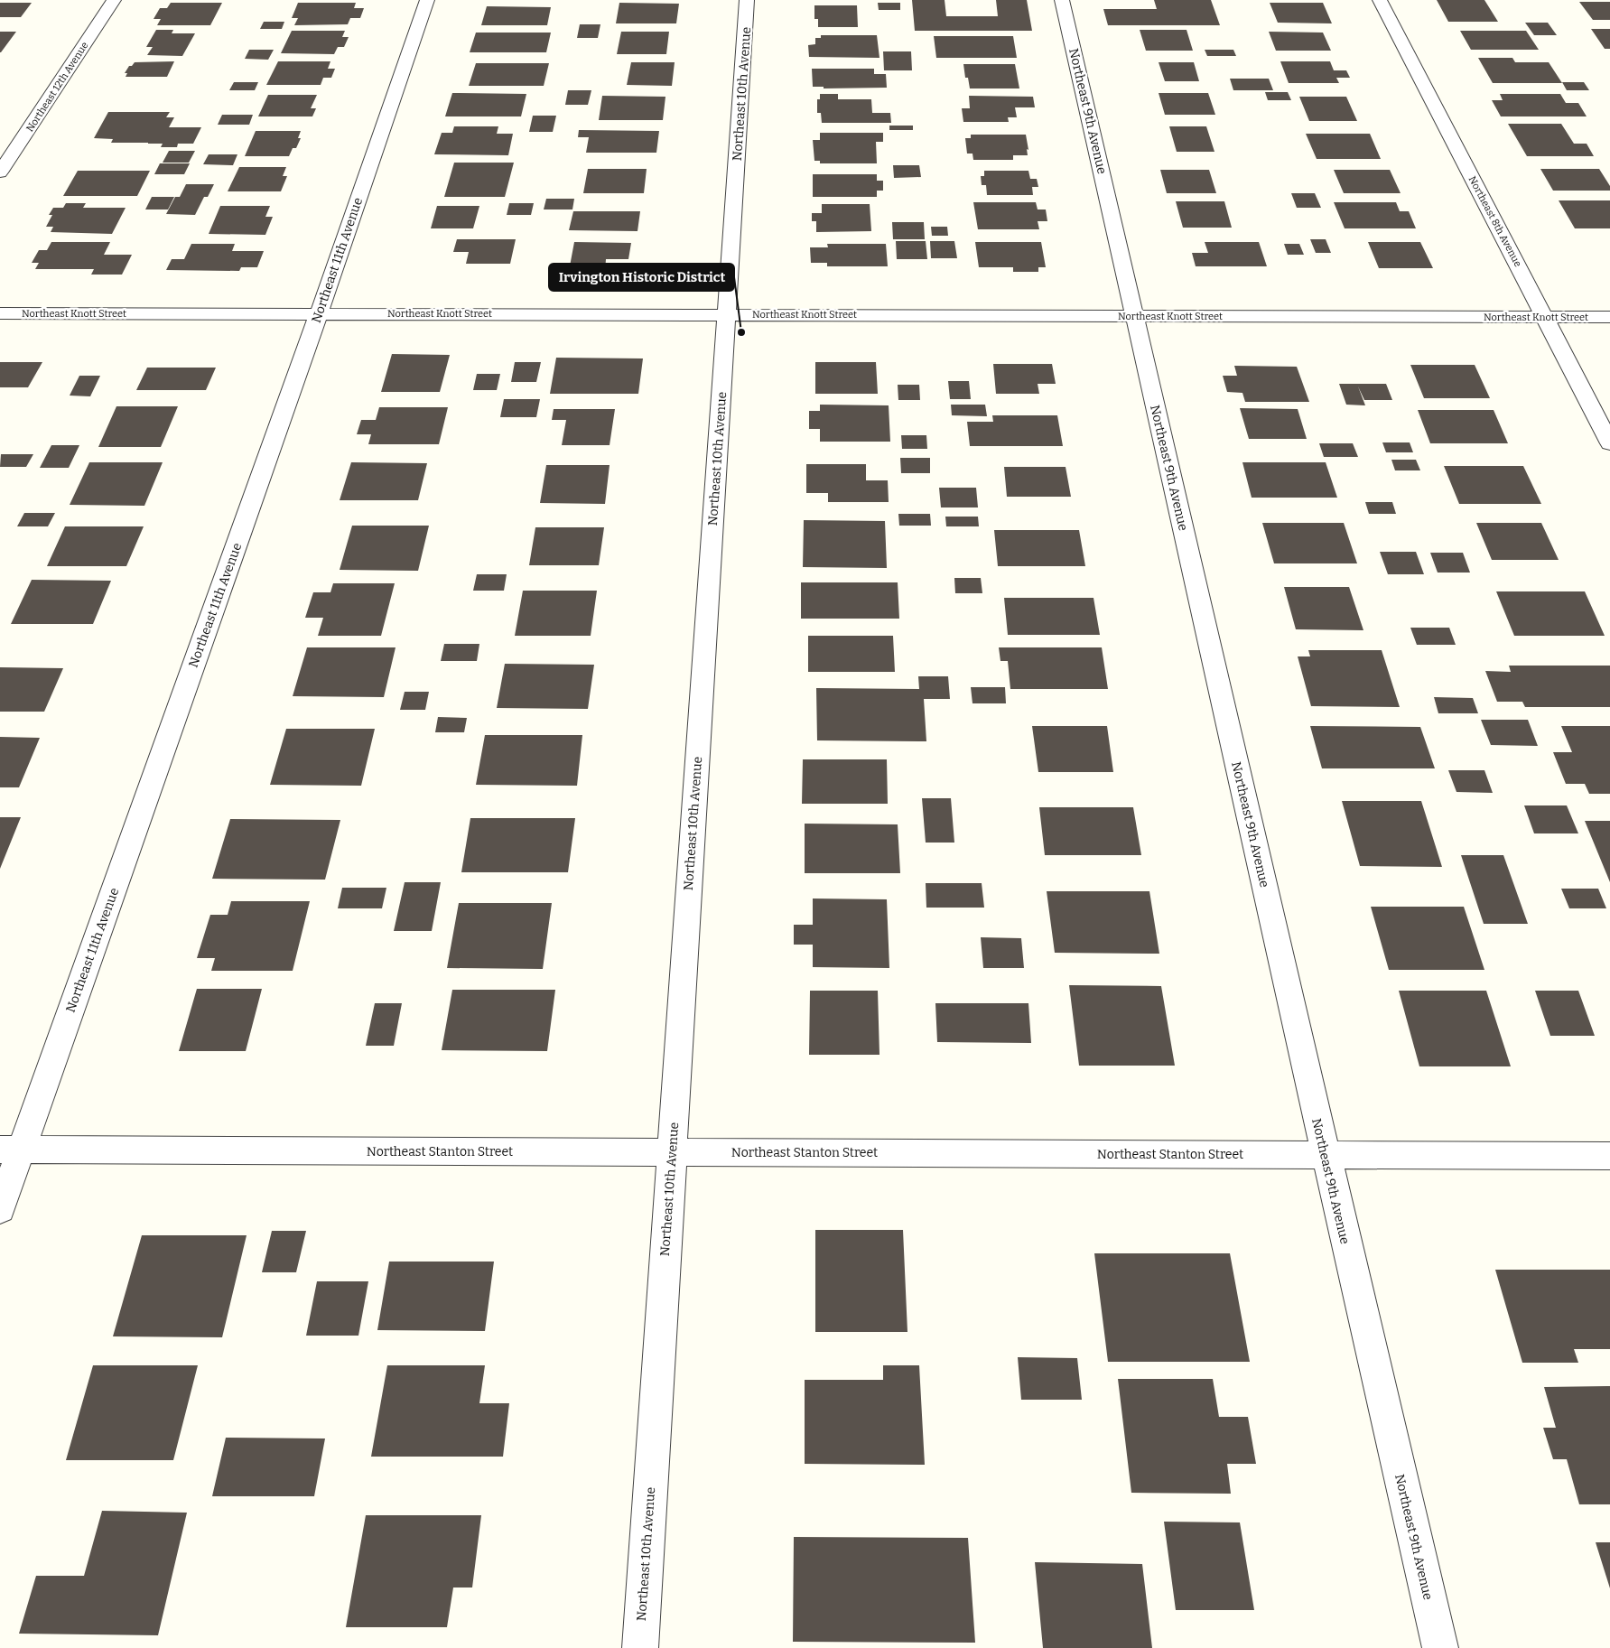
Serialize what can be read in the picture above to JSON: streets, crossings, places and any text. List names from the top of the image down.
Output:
{
  "streets": {
    "street": [
      "Northeast 12th Avenue",
      "Northeast 10th Avenue",
      "Northeast 9th Avenue",
      "Northeast 8th Avenue",
      "Northeast 11th Avenue",
      "Northeast Knott Street",
      "Northeast Stanton Street"
    ]
  },
  "crossings": [
    ["Northeast 10th Avenue", "Northeast Knott Street"],
    ["Northeast 10th Avenue", "Northeast Stanton Street"],
    ["Northeast 9th Avenue", "Northeast Knott Street"],
    ["Northeast 9th Avenue", "Northeast Stanton Street"],
    ["Northeast 8th Avenue", "Northeast Knott Street"],
    ["Northeast 11th Avenue", "Northeast Knott Street"],
    ["Northeast 11th Avenue", "Northeast Stanton Street"]
  ],
  "places": ["Irvington Historic District"]
}
